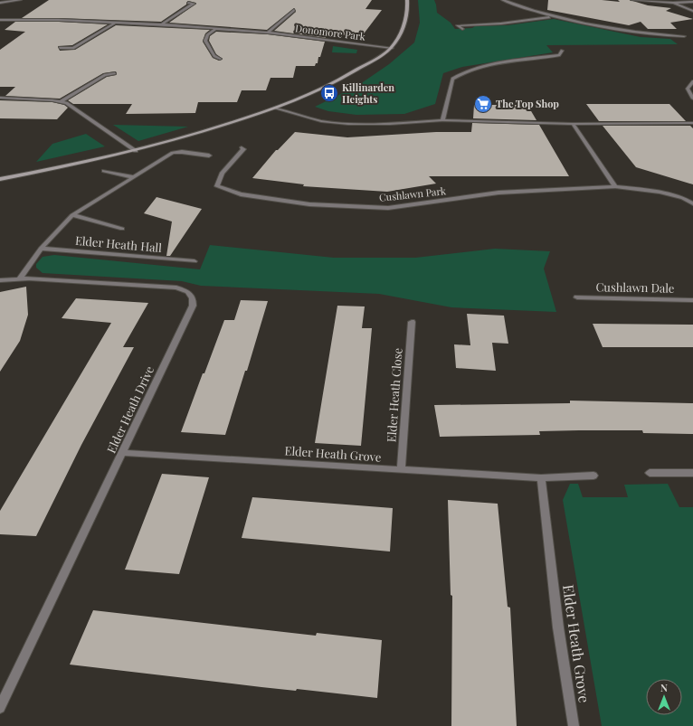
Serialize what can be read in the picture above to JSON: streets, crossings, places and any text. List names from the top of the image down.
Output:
{
  "streets": {
    "street": [
      "Donomore Park",
      "Cushlawn Park",
      "Elder Heath Hall",
      "Cushlawn Dale",
      "Elder Heath Close",
      "Elder Heath Drive",
      "Elder Heath Grove"
    ]
  },
  "crossings": [
    ["Elder Heath Hall", "Elder Heath Drive"],
    ["Elder Heath Close", "Elder Heath Grove"],
    ["Elder Heath Drive", "Elder Heath Grove"]
  ],
  "places": {
    "bus stop": ["Killinarden Heights"],
    "supermarket": ["The Top Shop"]
  },
  "north": "top"
}
